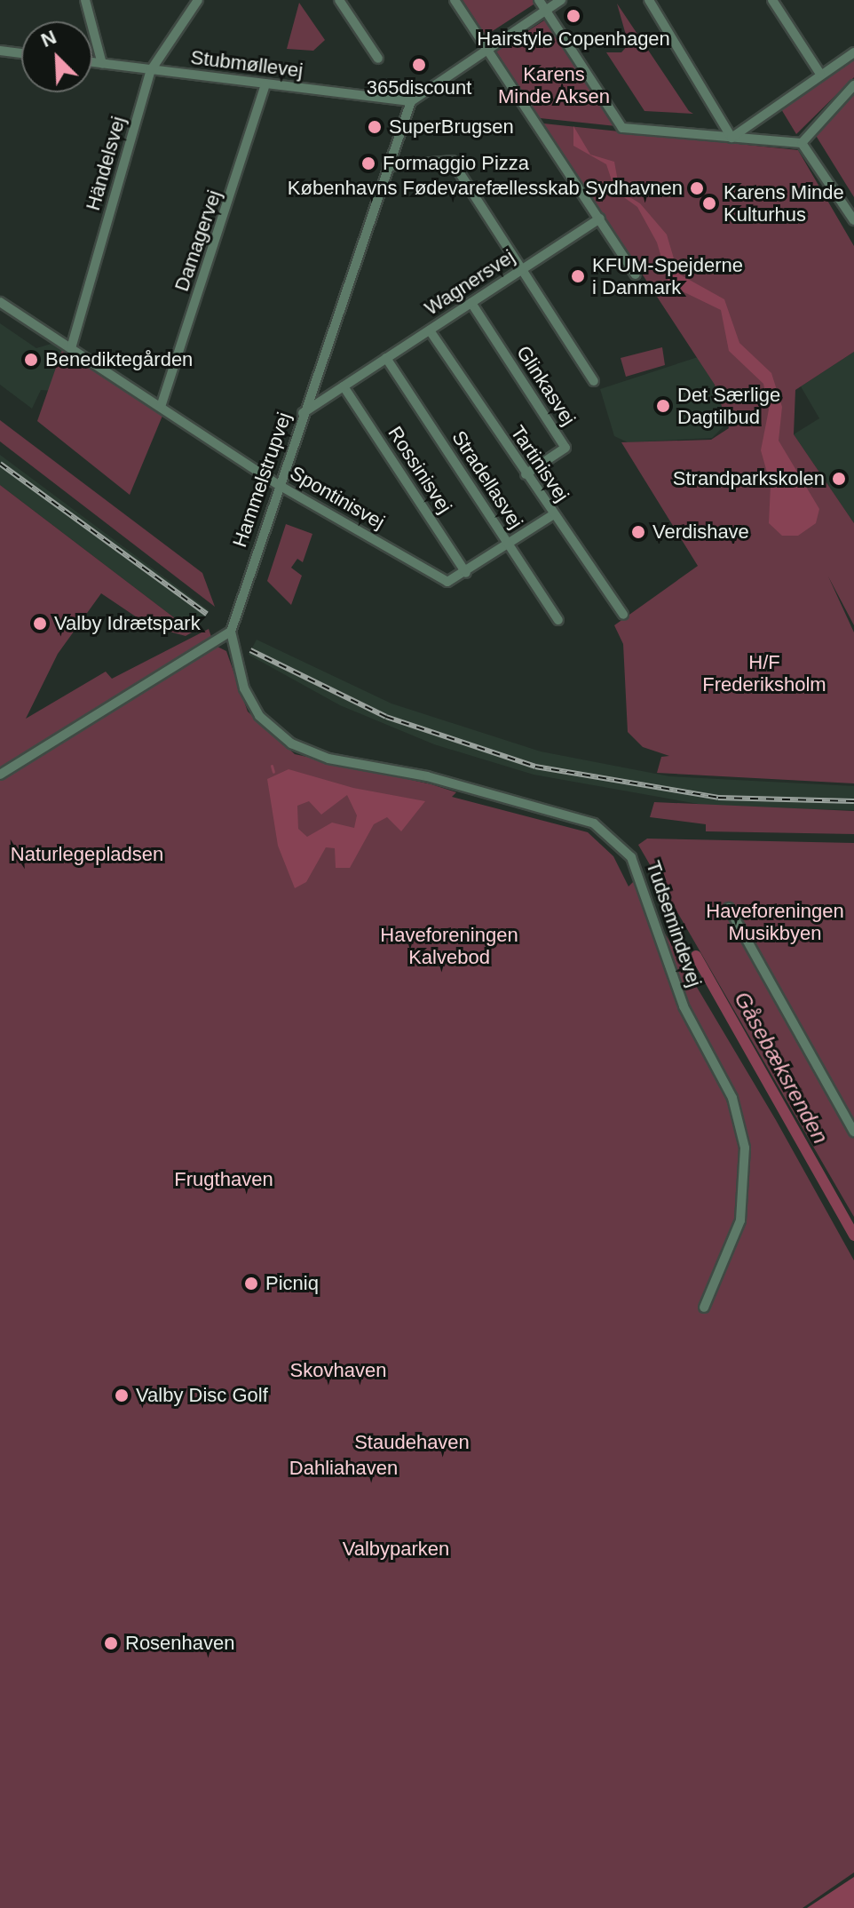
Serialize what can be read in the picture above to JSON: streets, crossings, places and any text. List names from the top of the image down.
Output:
{
  "streets": {
    "street": [
      "Stubmøllevej",
      "Händelsvej",
      "Damagervej",
      "Wagnersvej",
      "Glinkasvej",
      "Tartinisvej",
      "Rossinisvej",
      "Hammelstrupvej",
      "Stradellasvej",
      "Spontinisvej",
      "Tudsemindevej"
    ]
  },
  "crossings": [
    ["Stubmøllevej", "Händelsvej"],
    ["Stubmøllevej", "Damagervej"],
    ["Stubmøllevej", "Hammelstrupvej"],
    ["Händelsvej", "Spontinisvej"],
    ["Damagervej", "Spontinisvej"],
    ["Wagnersvej", "Glinkasvej"],
    ["Wagnersvej", "Tartinisvej"],
    ["Wagnersvej", "Rossinisvej"],
    ["Wagnersvej", "Hammelstrupvej"],
    ["Wagnersvej", "Stradellasvej"],
    ["Glinkasvej", "Tartinisvej"],
    ["Rossinisvej", "Spontinisvej"],
    ["Hammelstrupvej", "Spontinisvej"],
    ["Hammelstrupvej", "Tudsemindevej"]
  ],
  "water": ["Gåsebæksrenden"],
  "parks": [
    "Karens Minde Aksen",
    "H/F Frederiksholm",
    "Naturlegepladsen",
    "Haveforeningen Musikbyen",
    "Haveforeningen Kalvebod",
    "Frugthaven",
    "Skovhaven",
    "Staudehaven",
    "Dahliahaven",
    "Valbyparken"
  ],
  "places": [
    "Hairstyle Copenhagen",
    "365discount",
    "SuperBrugsen",
    "Formaggio Pizza",
    "Københavns Fødevarefællesskab Sydhavnen",
    "Karens Minde Kulturhus",
    "KFUM-Spejderne i Danmark",
    "Benediktegården",
    "Det Særlige Dagtilbud",
    "Strandparkskolen",
    "Verdishave",
    "Valby Idrætspark",
    "Picniq",
    "Valby Disc Golf",
    "Rosenhaven"
  ],
  "north": "top left"
}
